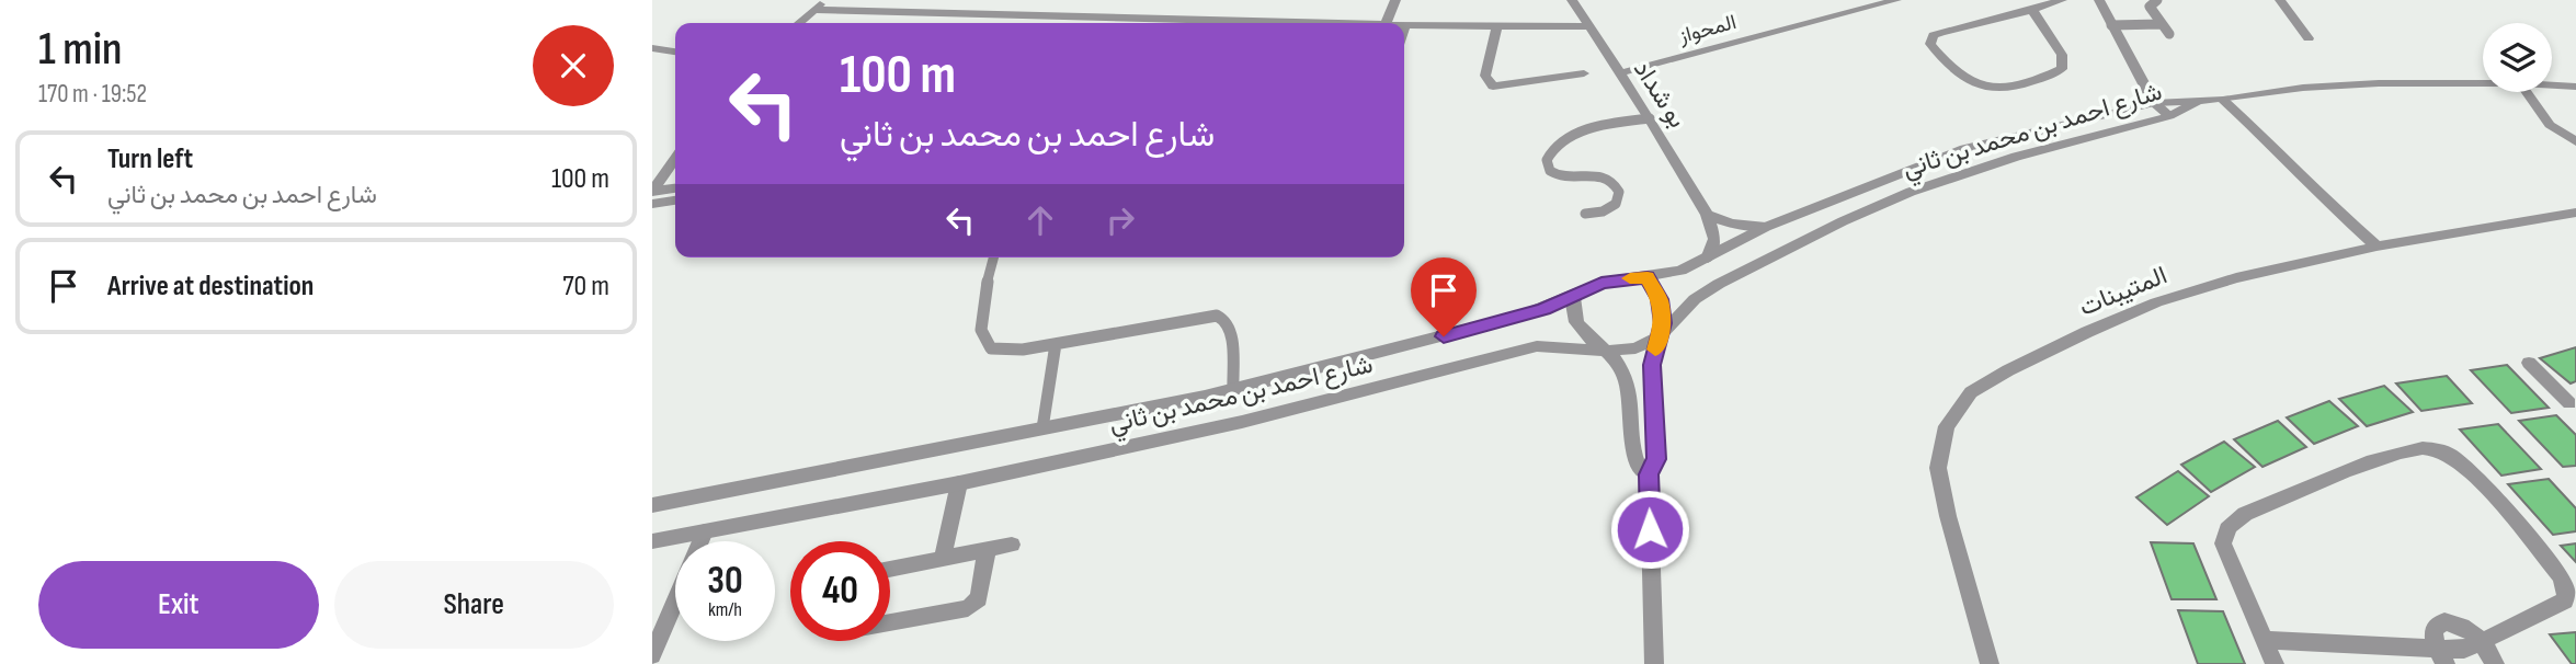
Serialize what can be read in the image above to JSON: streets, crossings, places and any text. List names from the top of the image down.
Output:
{
  "streets": {
    "street": [
      "المحواز",
      "بو شداد",
      "شارع احمد بن محمد بن ثاني",
      "المتيبنات"
    ]
  },
  "crossings": [
    ["المحواز", "بو شداد"],
    ["بو شداد", "شارع احمد بن محمد بن ثاني"]
  ],
  "page": {
    "heading": ["1 min", "170 m · 19:52"],
    "turn": ["100 m", "شارع احمد بن محمد بن ثاني"],
    "list": [
      {
        "name": "Turn left",
        "note": "شارع احمد بن محمد بن ثاني",
        "value": "100 m"
      },
      {
        "name": "Arrive at destination",
        "value": "70 m"
      }
    ],
    "speed": "30 km/h",
    "limit": "40",
    "buttons": ["Exit", "Share"]
  }
}
